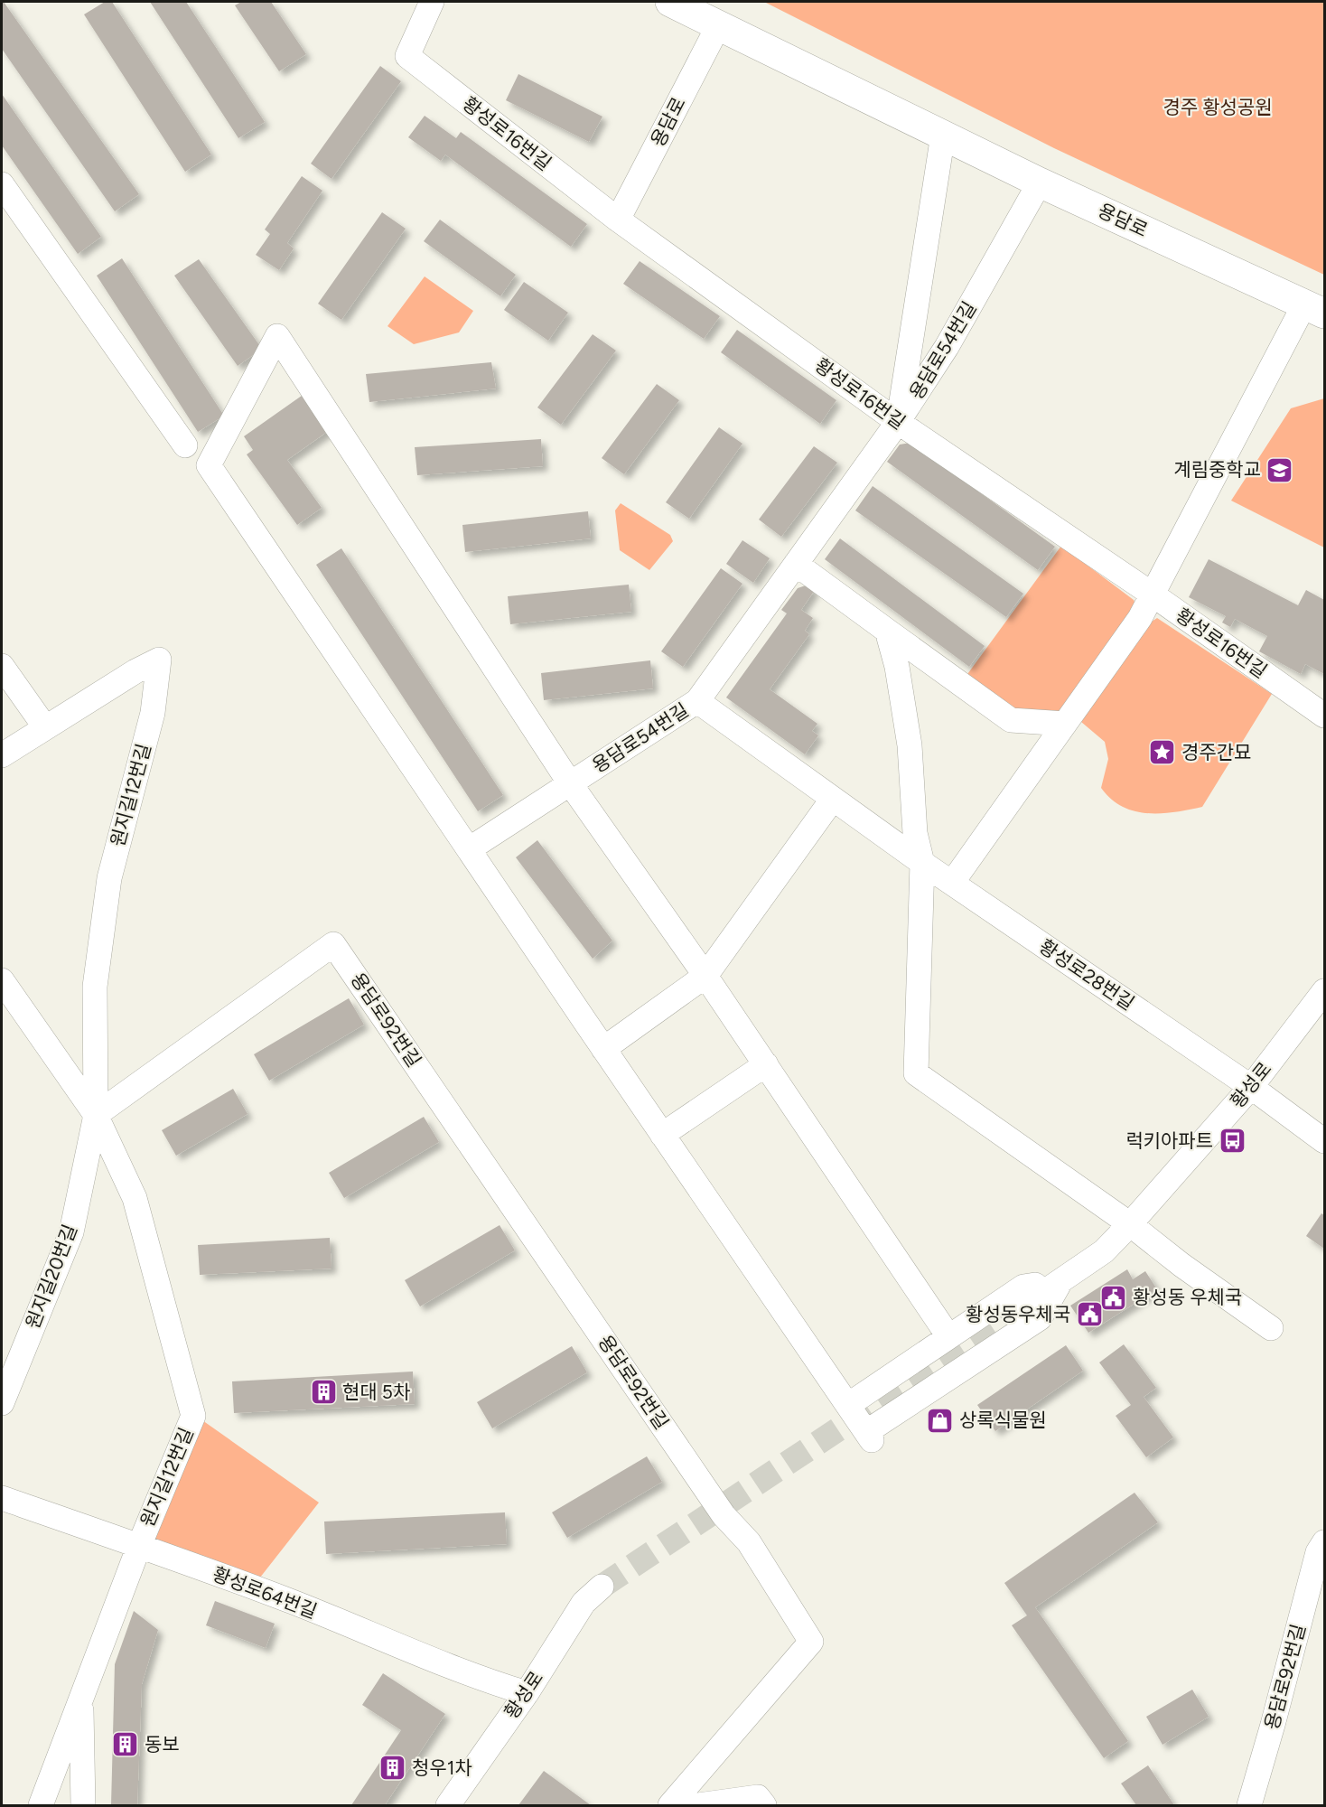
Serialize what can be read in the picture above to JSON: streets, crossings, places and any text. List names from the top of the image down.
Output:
{
  "streets": {
    "main road": ["용담로"],
    "street": [
      "황성로16번길",
      "용담로54번길",
      "원지길12번길",
      "황성로28번길",
      "용담로92번길",
      "황성로",
      "원지길20번길",
      "황성로64번길"
    ]
  },
  "crossings": [
    ["용담로", "황성로16번길"],
    ["용담로", "용담로54번길"],
    ["용담로", "황성로28번길"],
    ["황성로16번길", "용담로54번길"],
    ["용담로54번길", "황성로28번길"],
    ["원지길12번길", "용담로92번길"],
    ["원지길12번길", "원지길20번길"],
    ["원지길12번길", "황성로64번길"],
    ["황성로28번길", "황성로"],
    ["용담로92번길", "원지길20번길"],
    ["황성로", "황성로64번길"]
  ],
  "parks": ["경주 황성공원"],
  "places": {
    "school or university": ["계림중학교"],
    "place": ["경주간묘"],
    "bus stop": ["럭키아파트"],
    "public building": ["황성동 우체국", "황성동우체국"],
    "building": ["현대 5차", "동보", "청우1차"],
    "shop": ["상록식물원"]
  }
}
